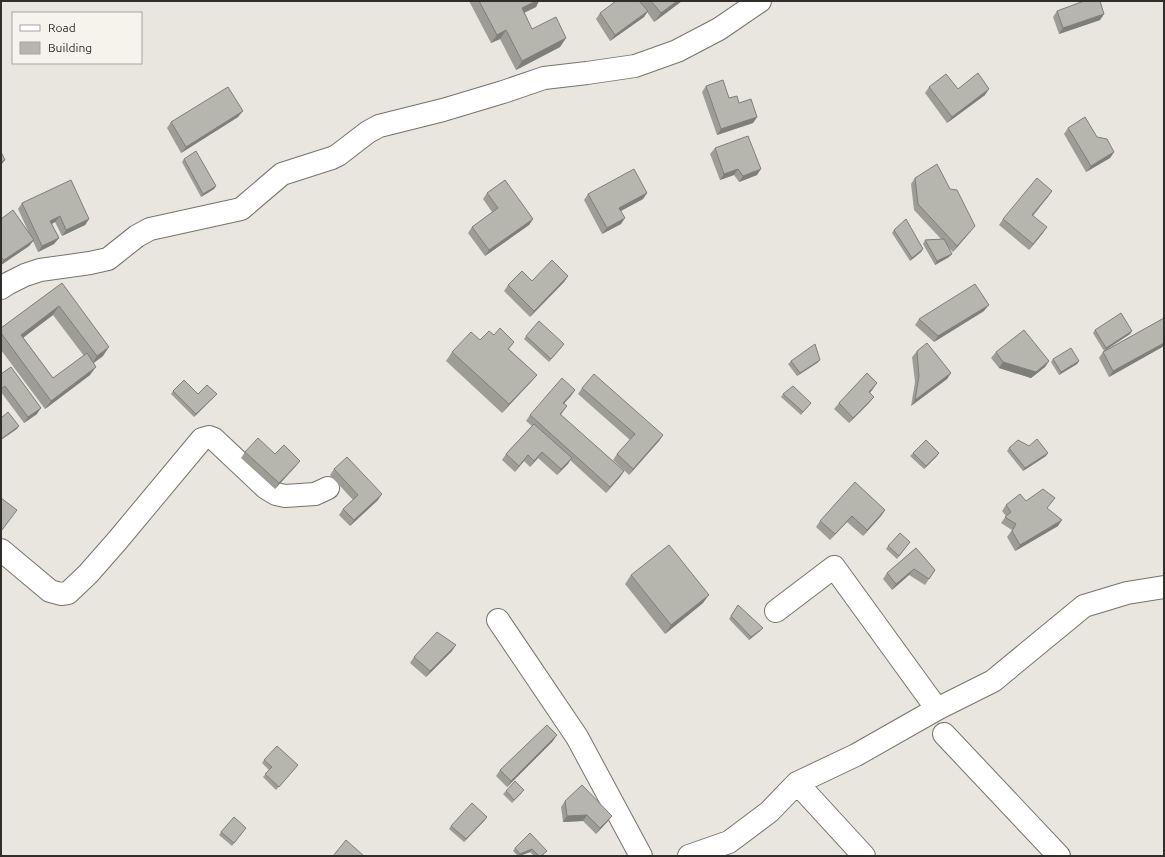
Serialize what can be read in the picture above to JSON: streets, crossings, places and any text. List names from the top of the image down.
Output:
{
  "legend": ["Road", "Building"]
}
